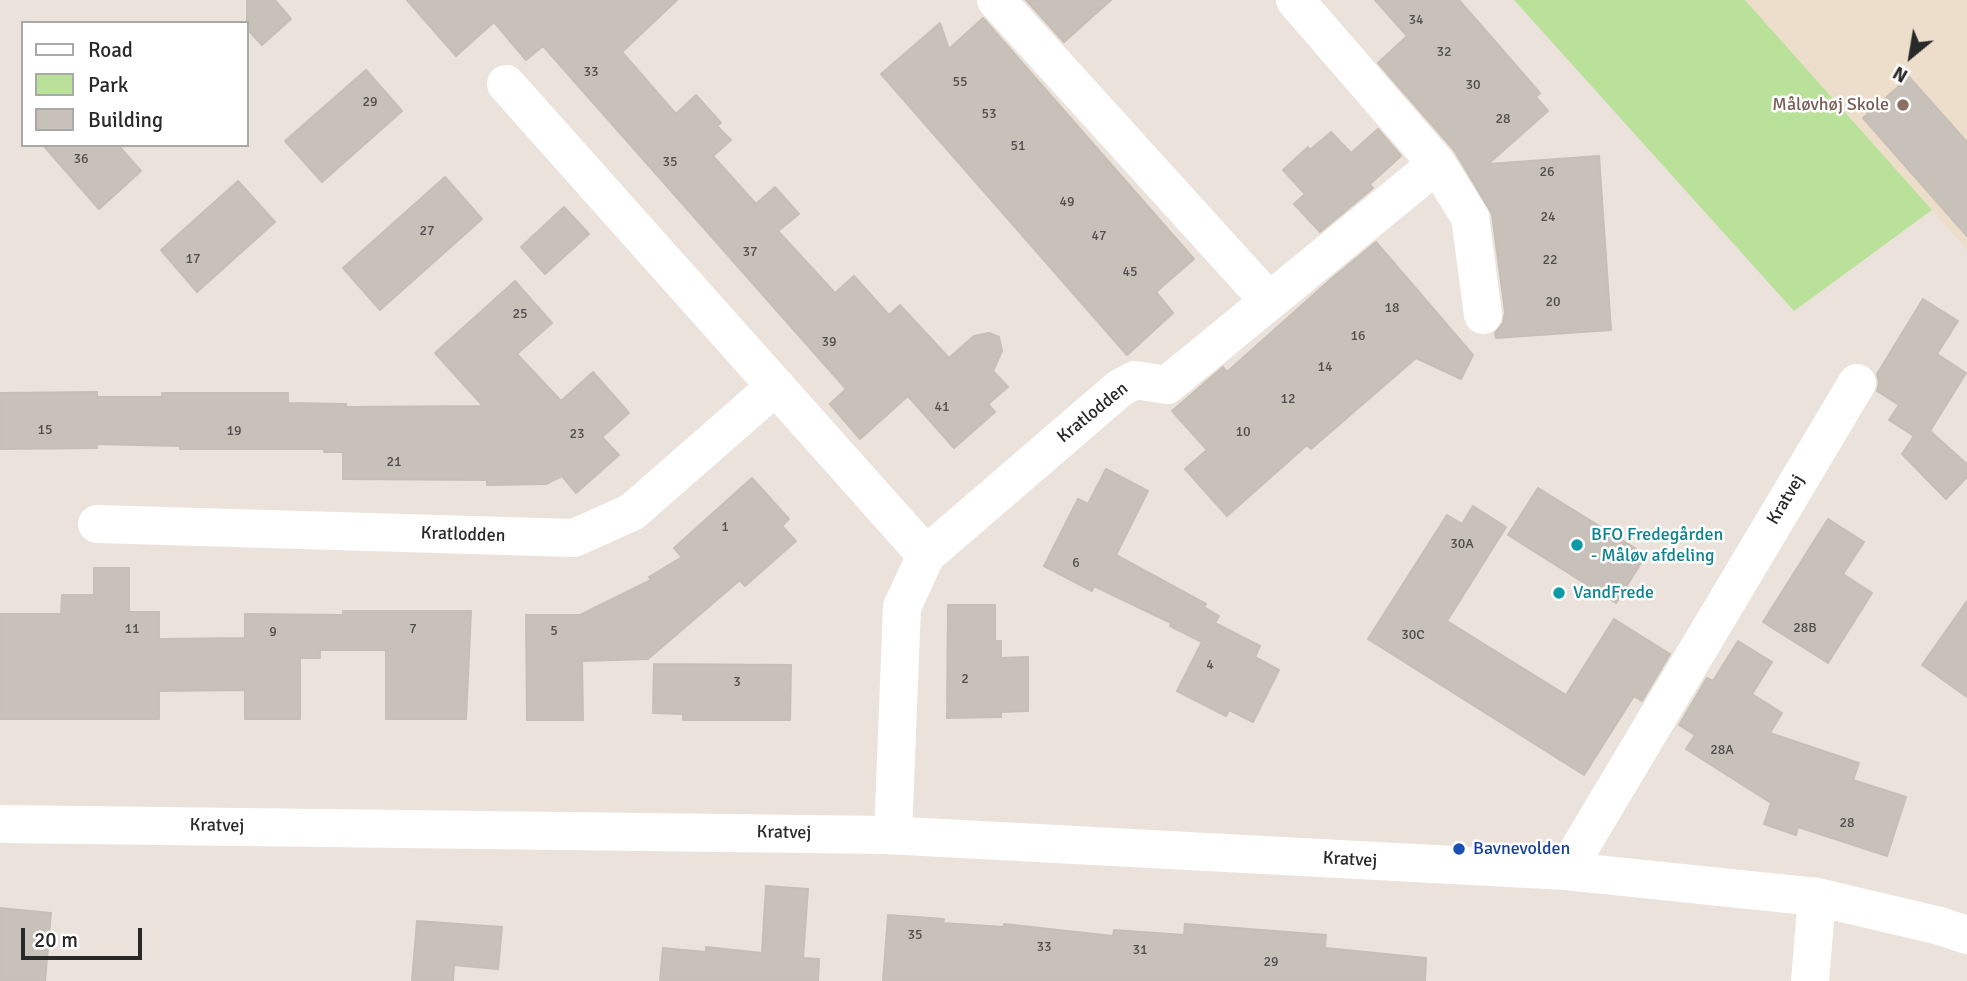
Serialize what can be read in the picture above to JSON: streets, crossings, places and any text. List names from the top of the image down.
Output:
{
  "streets": {
    "street": ["Kratlodden", "Kratvej"]
  },
  "crossings": [
    ["Kratlodden", "Kratvej"]
  ],
  "places": [
    "Måløvhøj Skole",
    "BFO Fredegården - Måløv afdeling",
    "VandFrede",
    "Bavnevolden"
  ],
  "house_numbers": [
    "34",
    "32",
    "33",
    "55",
    "30",
    "29",
    "53",
    "28",
    "51",
    "36",
    "35",
    "26",
    "49",
    "24",
    "27",
    "47",
    "37",
    "17",
    "22",
    "45",
    "20",
    "18",
    "25",
    "16",
    "39",
    "14",
    "12",
    "41",
    "15",
    "19",
    "10",
    "23",
    "21",
    "1",
    "30A",
    "6",
    "28B",
    "11",
    "7",
    "5",
    "9",
    "30C",
    "4",
    "2",
    "3",
    "28A",
    "28",
    "35",
    "33",
    "31",
    "29"
  ],
  "legend": ["Road", "Park", "Building"],
  "scale_bar": "20 m",
  "north": "bottom left"
}
